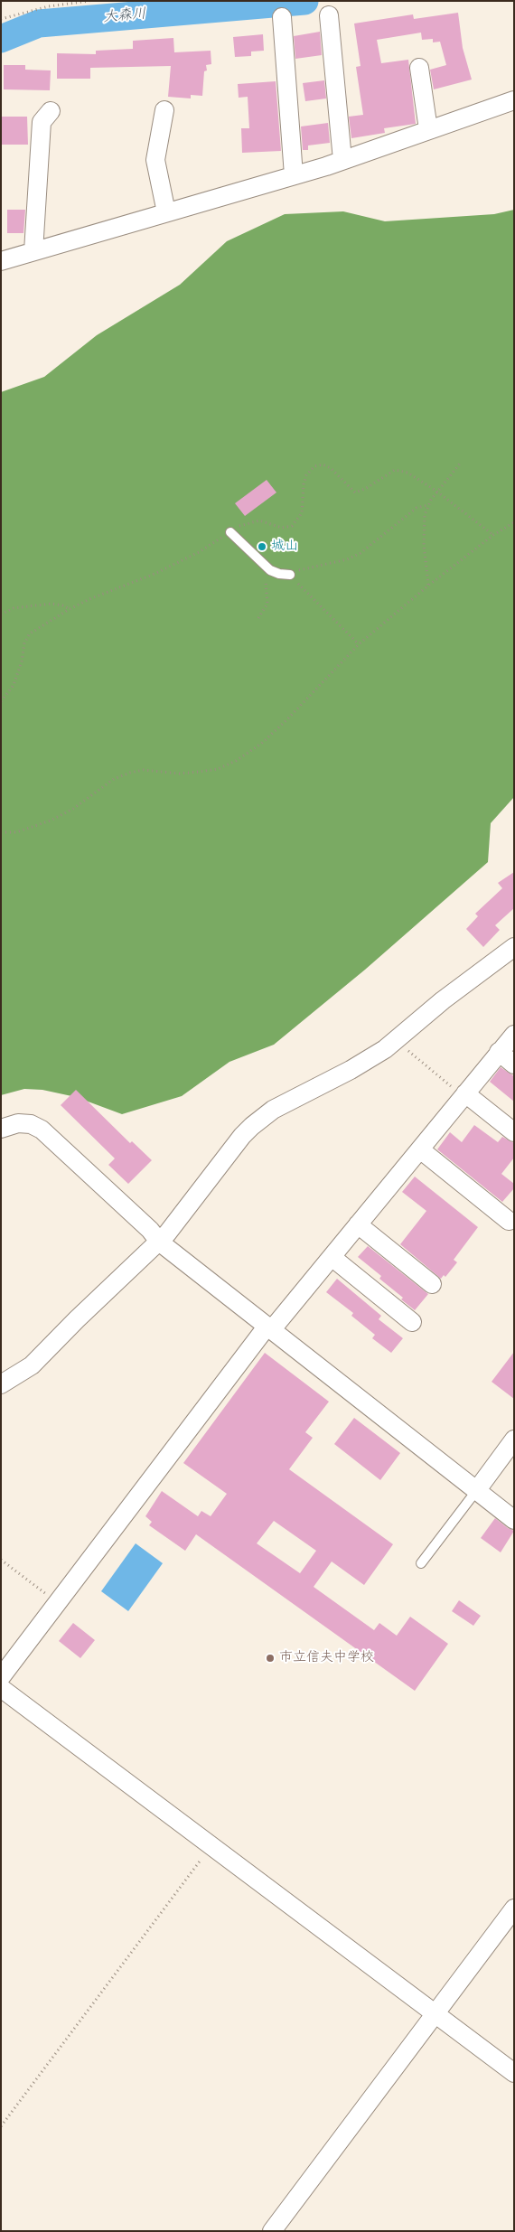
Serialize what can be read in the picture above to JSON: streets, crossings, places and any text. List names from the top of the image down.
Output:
{
  "water": ["大森川"],
  "places": ["城山", "市立信夫中学校"]
}
